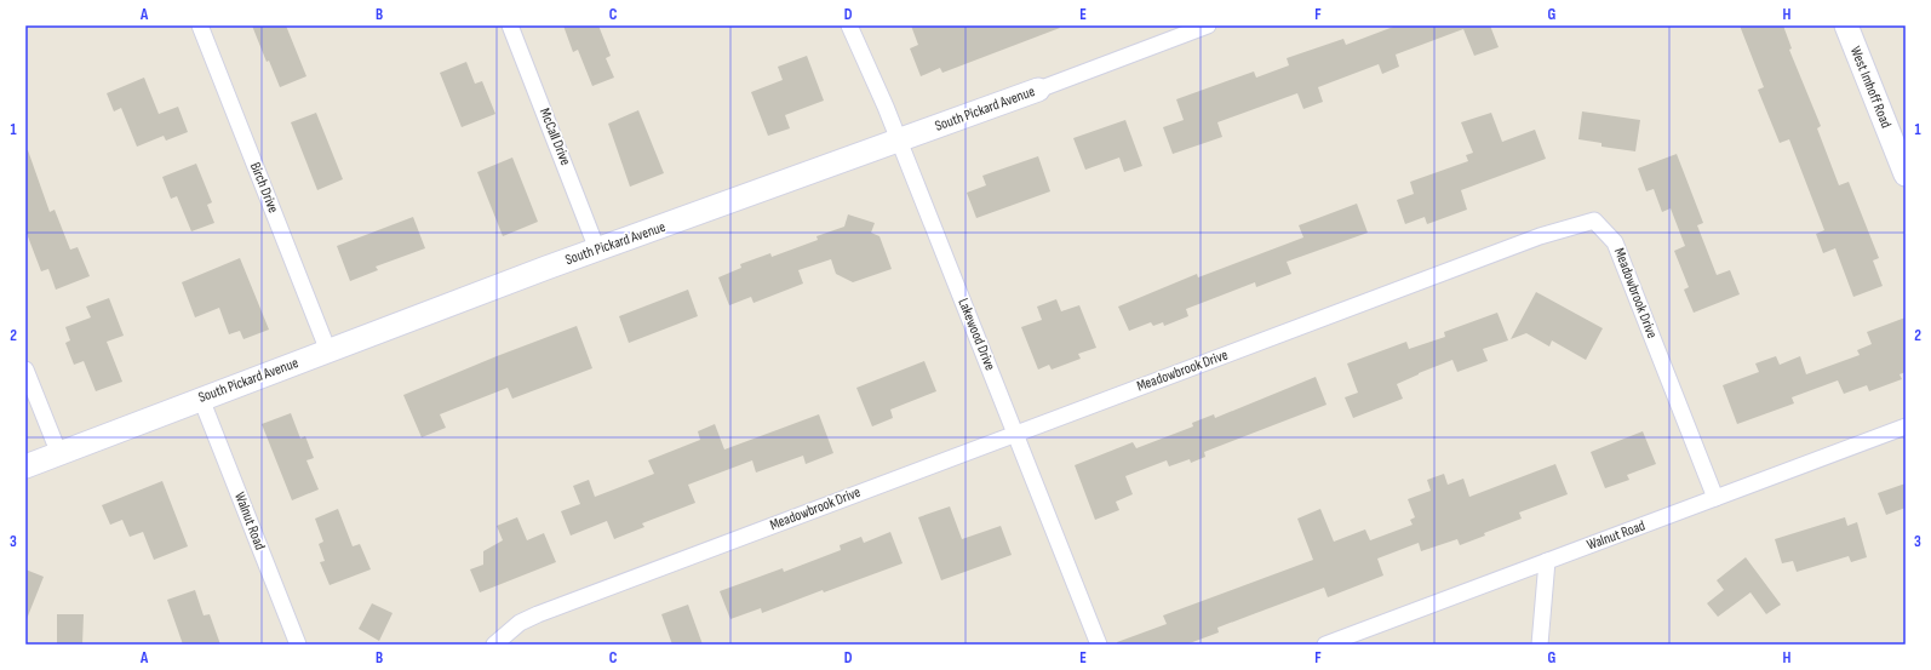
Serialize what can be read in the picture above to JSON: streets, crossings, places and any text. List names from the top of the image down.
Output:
{
  "streets": {
    "street": [
      "West Imhoff Road",
      "South Pickard Avenue",
      "McCall Drive",
      "Birch Drive",
      "Meadowbrook Drive",
      "Lakewood Drive",
      "Walnut Road"
    ]
  },
  "crossings": [
    ["South Pickard Avenue", "McCall Drive"],
    ["South Pickard Avenue", "Birch Drive"],
    ["South Pickard Avenue", "Lakewood Drive"],
    ["South Pickard Avenue", "Walnut Road"],
    ["Meadowbrook Drive", "Lakewood Drive"],
    ["Meadowbrook Drive", "Walnut Road"]
  ],
  "grid": {
    "columns": [
      "A",
      "B",
      "C",
      "D",
      "E",
      "F",
      "G",
      "H"
    ],
    "rows": ["1", "2", "3"]
  }
}
